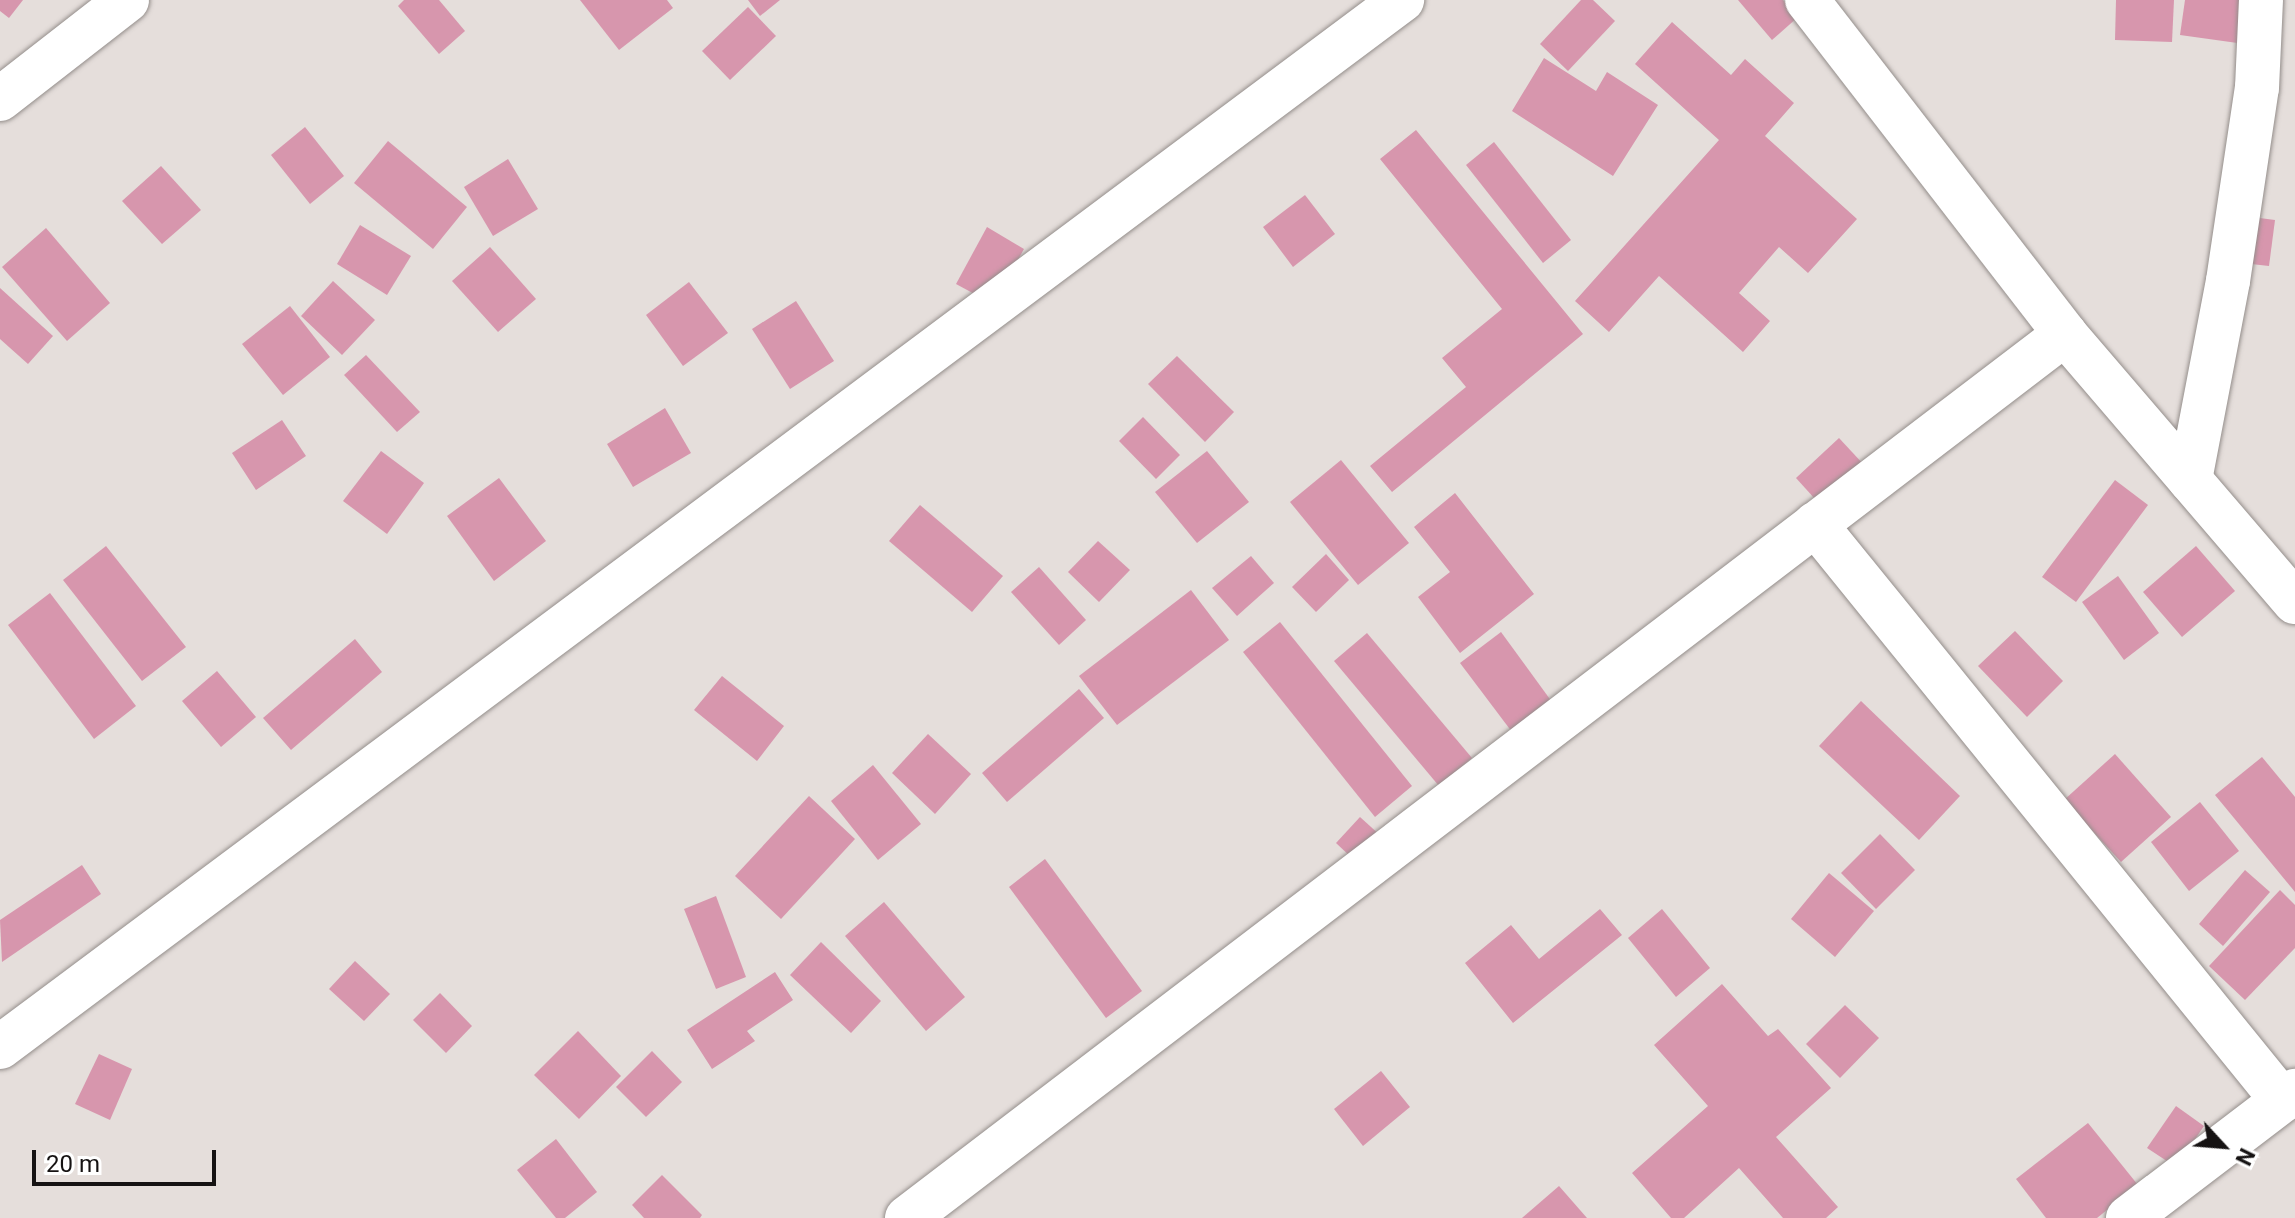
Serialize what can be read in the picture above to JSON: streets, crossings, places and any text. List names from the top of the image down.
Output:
{
  "scale_bar": "20 m",
  "north": "bottom right"
}
